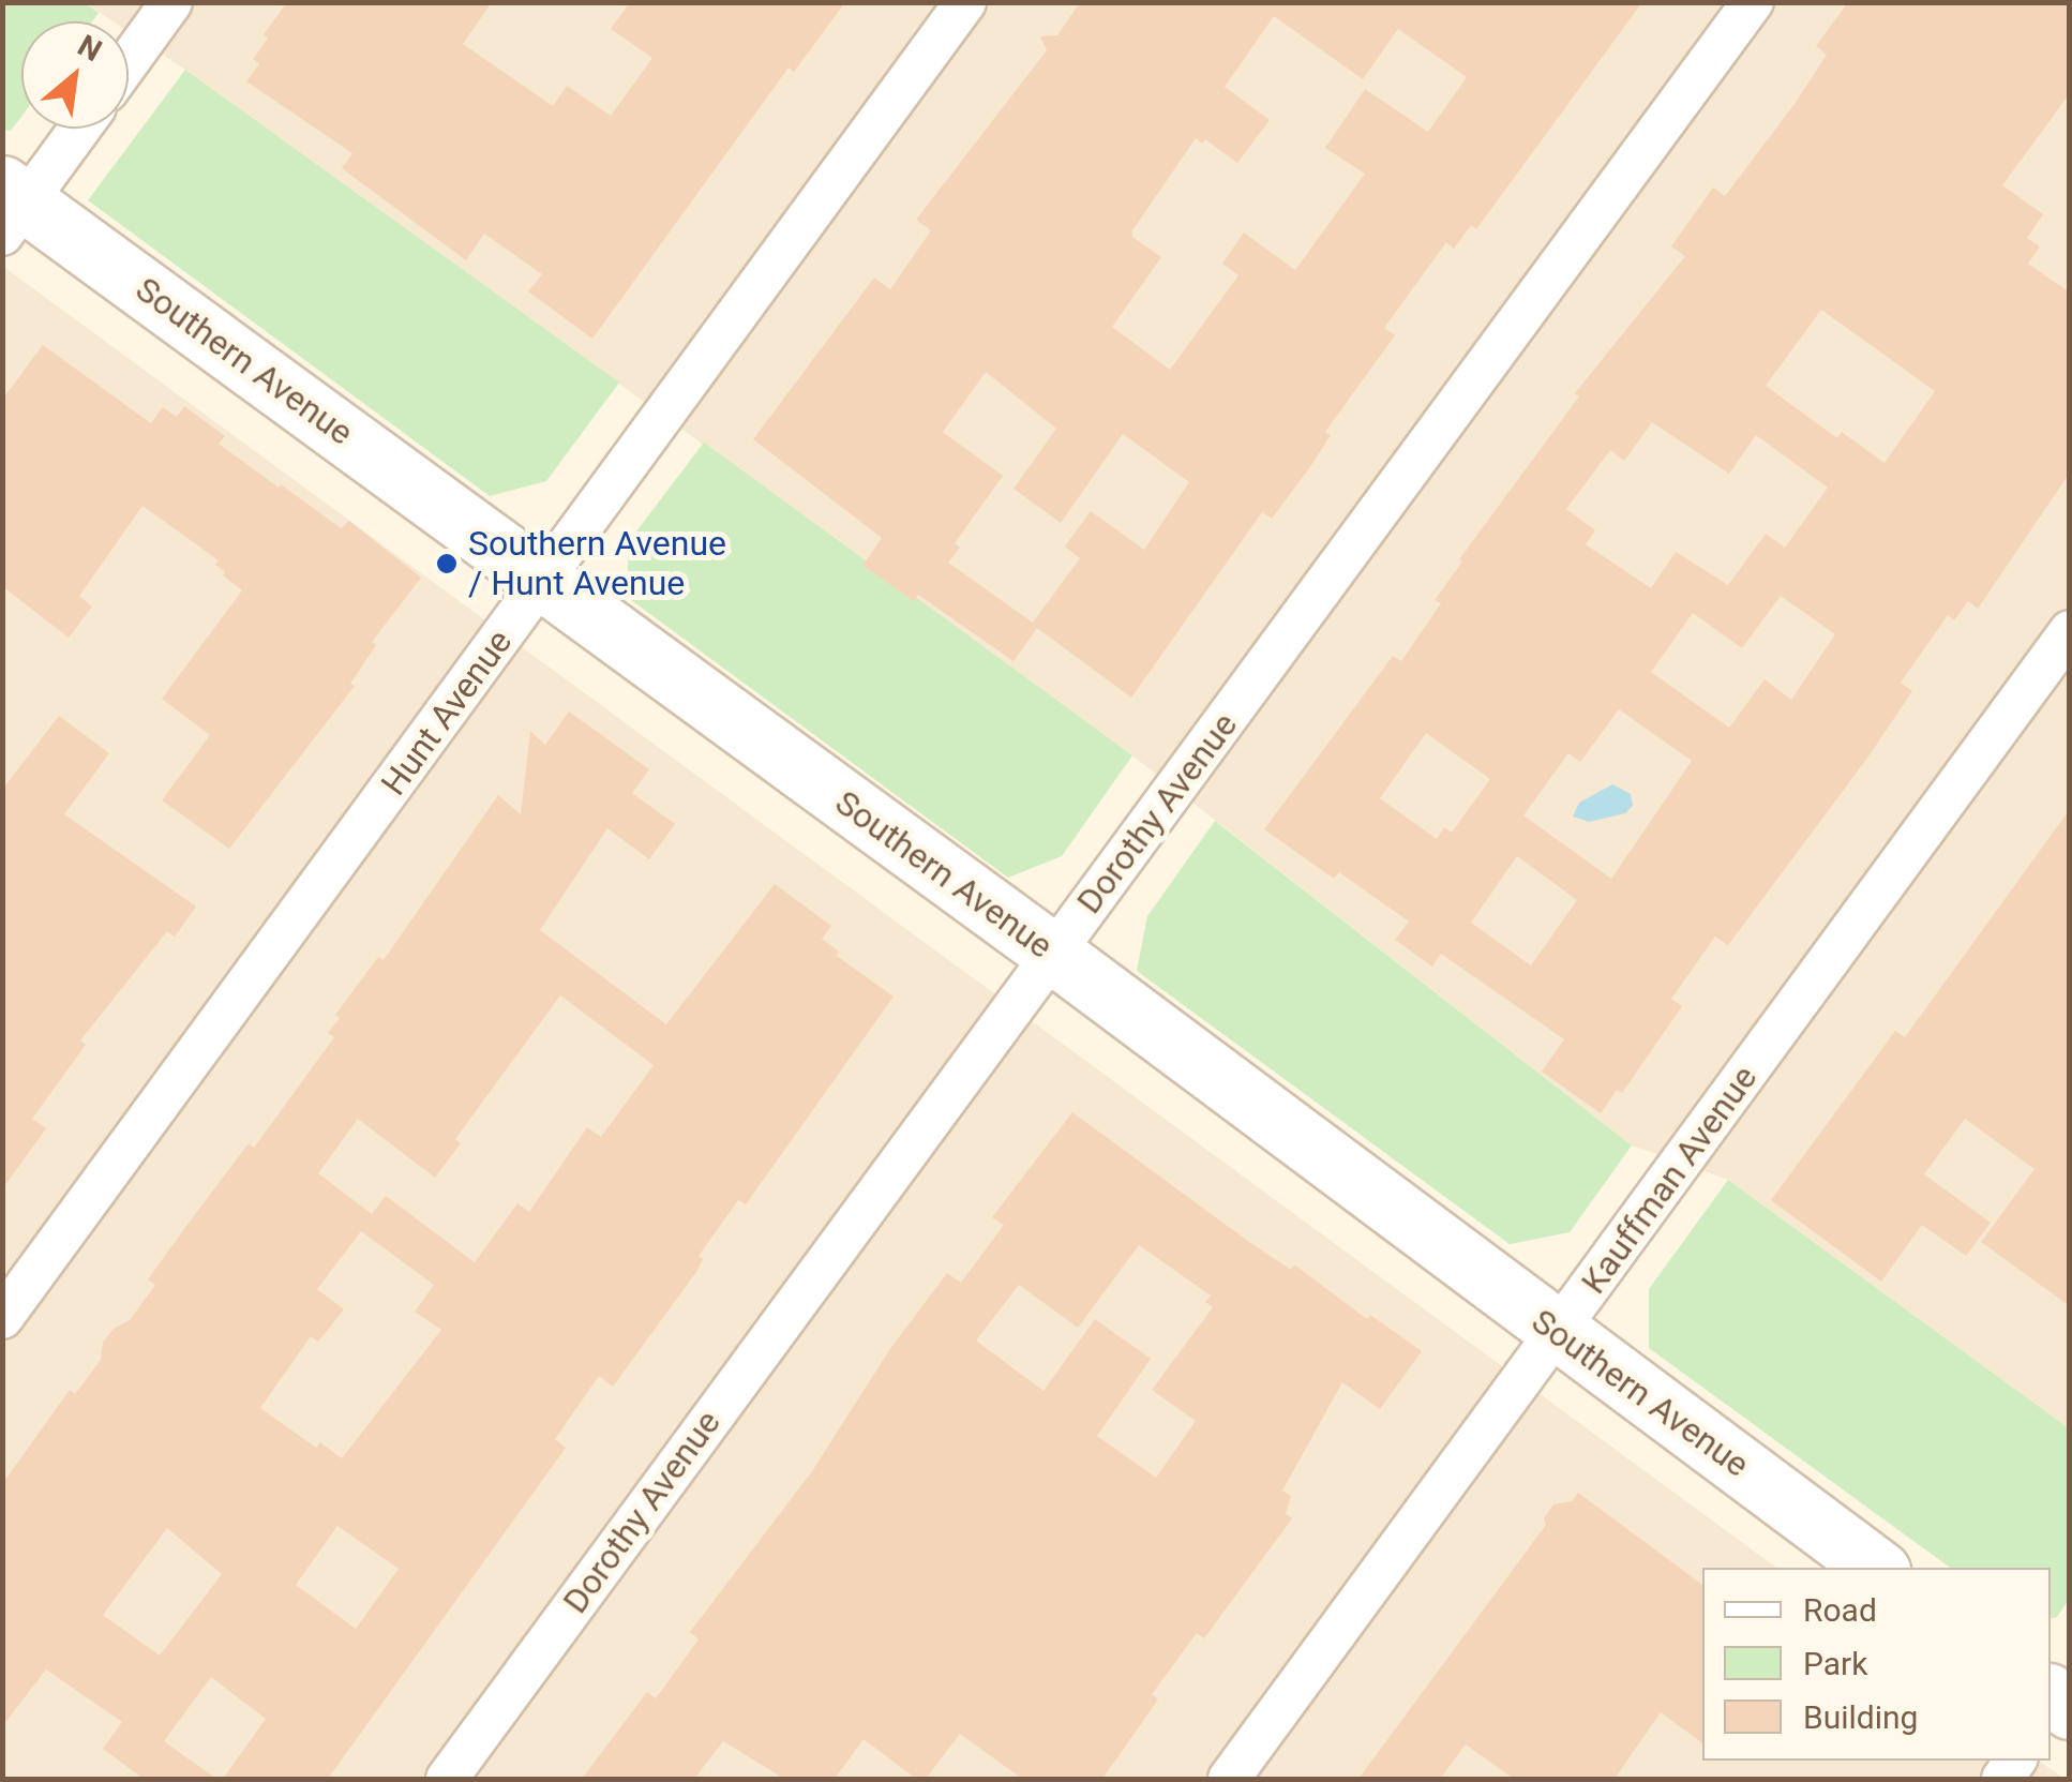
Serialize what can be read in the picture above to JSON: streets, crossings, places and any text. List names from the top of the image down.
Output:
{
  "streets": {
    "street": [
      "Southern Avenue",
      "Hunt Avenue",
      "Dorothy Avenue",
      "Kauffman Avenue"
    ]
  },
  "crossings": [
    ["Southern Avenue", "Hunt Avenue"],
    ["Southern Avenue", "Dorothy Avenue"],
    ["Southern Avenue", "Kauffman Avenue"]
  ],
  "places": ["Southern Avenue / Hunt Avenue"],
  "legend": ["Road", "Park", "Building"],
  "north": "top right"
}
